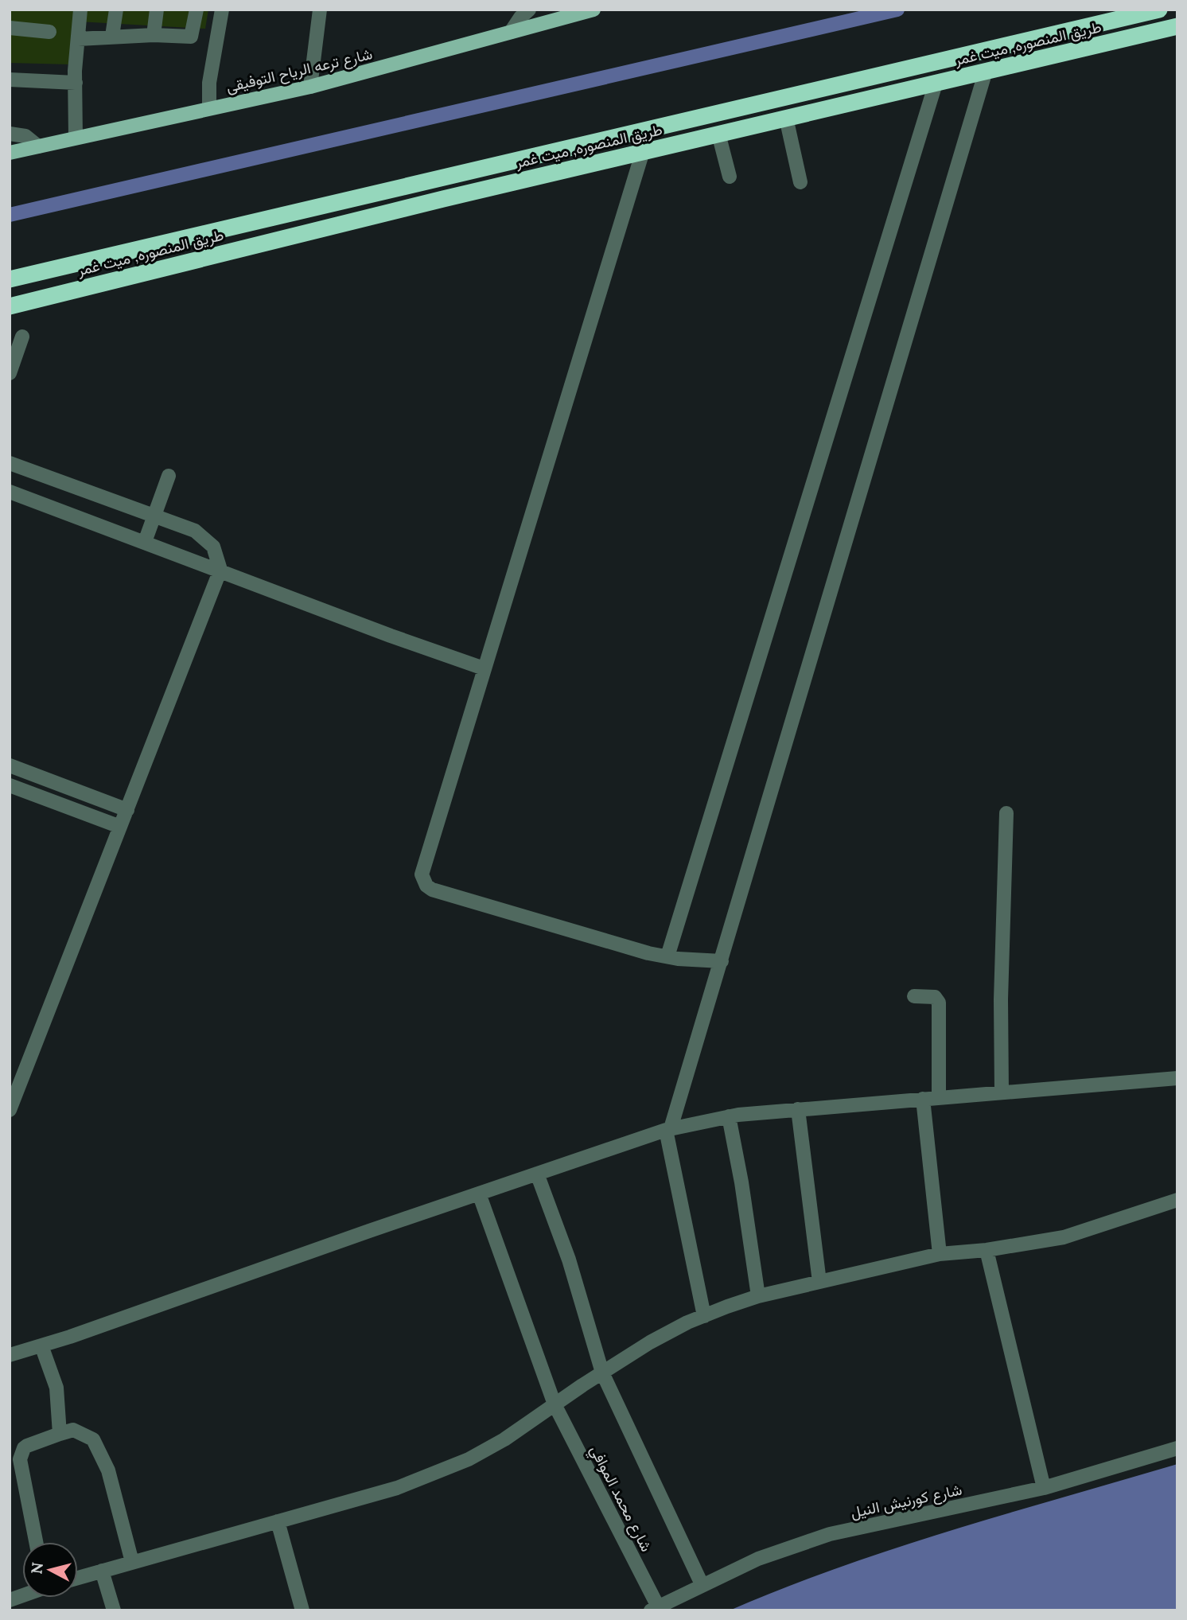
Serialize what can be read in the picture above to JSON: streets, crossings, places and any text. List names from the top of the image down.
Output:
{
  "streets": {
    "highway": ["طريق المنصوره, ميت غمر"],
    "main road": ["شارع ترعه الرياح التوفيقى"],
    "street": ["شارع محمد الموافي", "شارع كورنيش النيل"]
  },
  "crossings": [
    ["شارع محمد الموافي", "شارع كورنيش النيل"]
  ],
  "north": "left"
}
